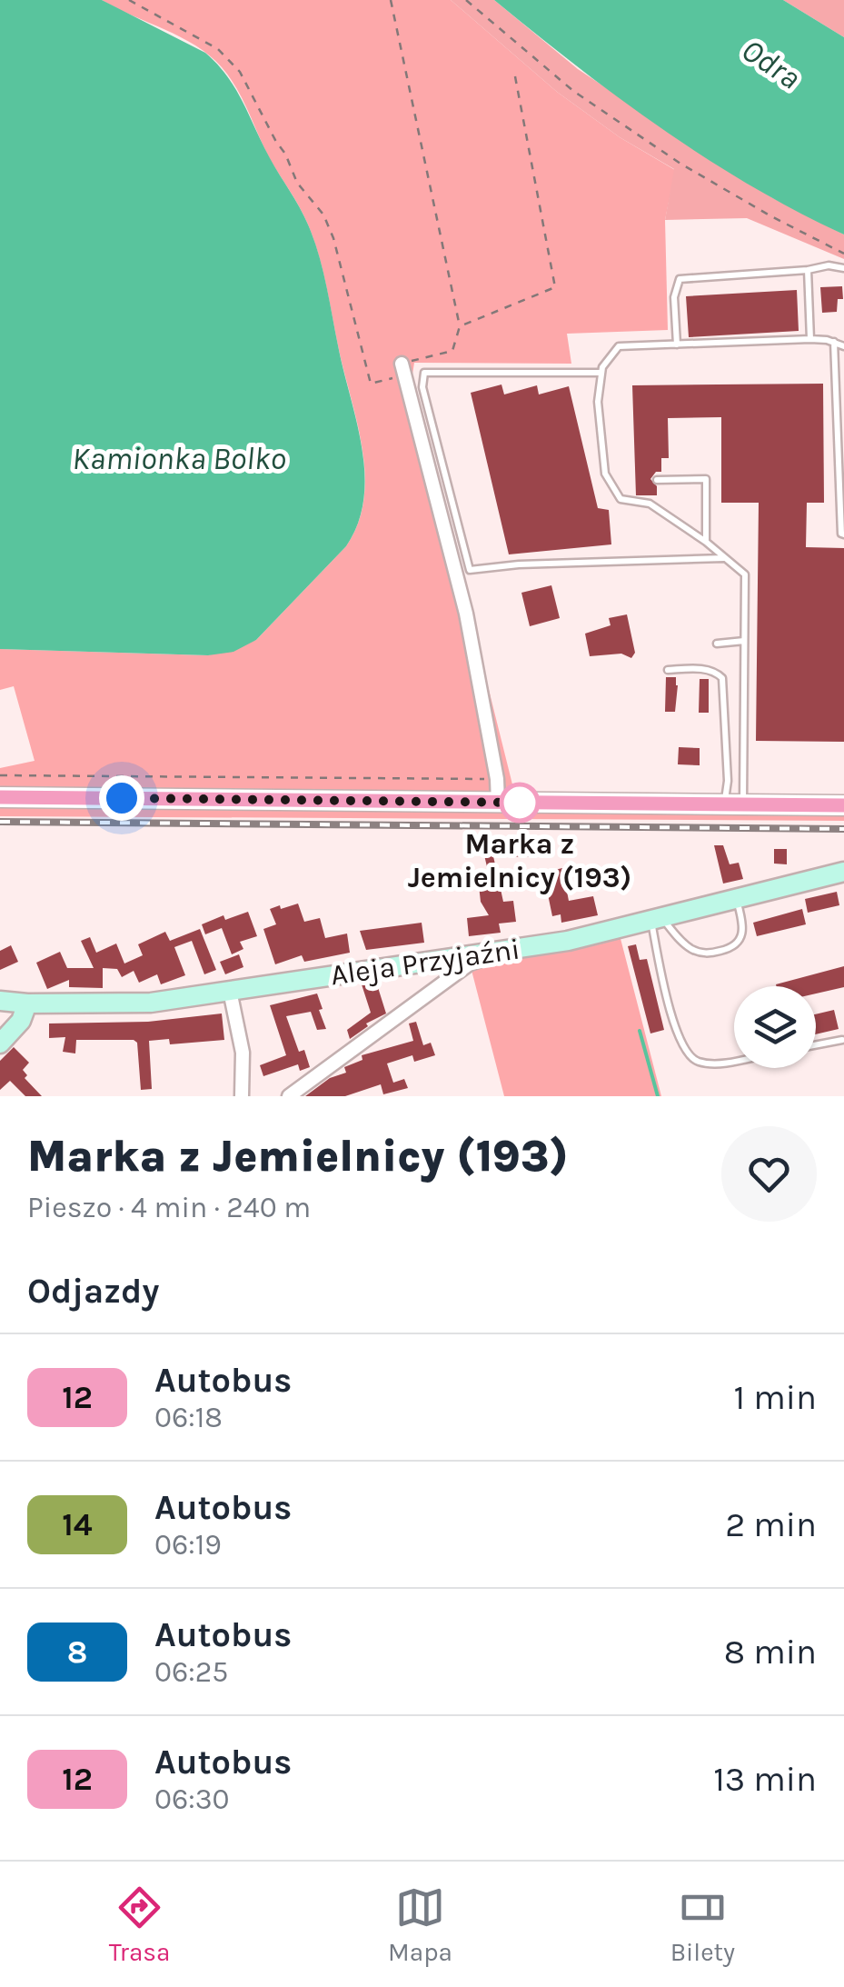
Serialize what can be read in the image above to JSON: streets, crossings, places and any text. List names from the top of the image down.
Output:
{
  "streets": {
    "street": ["Aleja Przyjaźni"]
  },
  "water": ["Odra", "Kamionka Bolko"],
  "places": ["Marka z Jemielnicy (193)"],
  "lines": ["bus line 12"],
  "page": {
    "heading": [
      ["Marka z Jemielnicy (193)", "Pieszo · 4 min · 240 m"],
      "Odjazdy"
    ],
    "list": [
      {
        "mark": "12",
        "name": "Autobus",
        "note": "06:18",
        "value": "1 min"
      },
      {
        "mark": "14",
        "name": "Autobus",
        "note": "06:19",
        "value": "2 min"
      },
      {
        "mark": "8",
        "name": "Autobus",
        "note": "06:25",
        "value": "8 min"
      },
      {
        "mark": "12",
        "name": "Autobus",
        "note": "06:30",
        "value": "13 min"
      }
    ],
    "tabs": ["Trasa", "Mapa", "Bilety"]
  }
}
